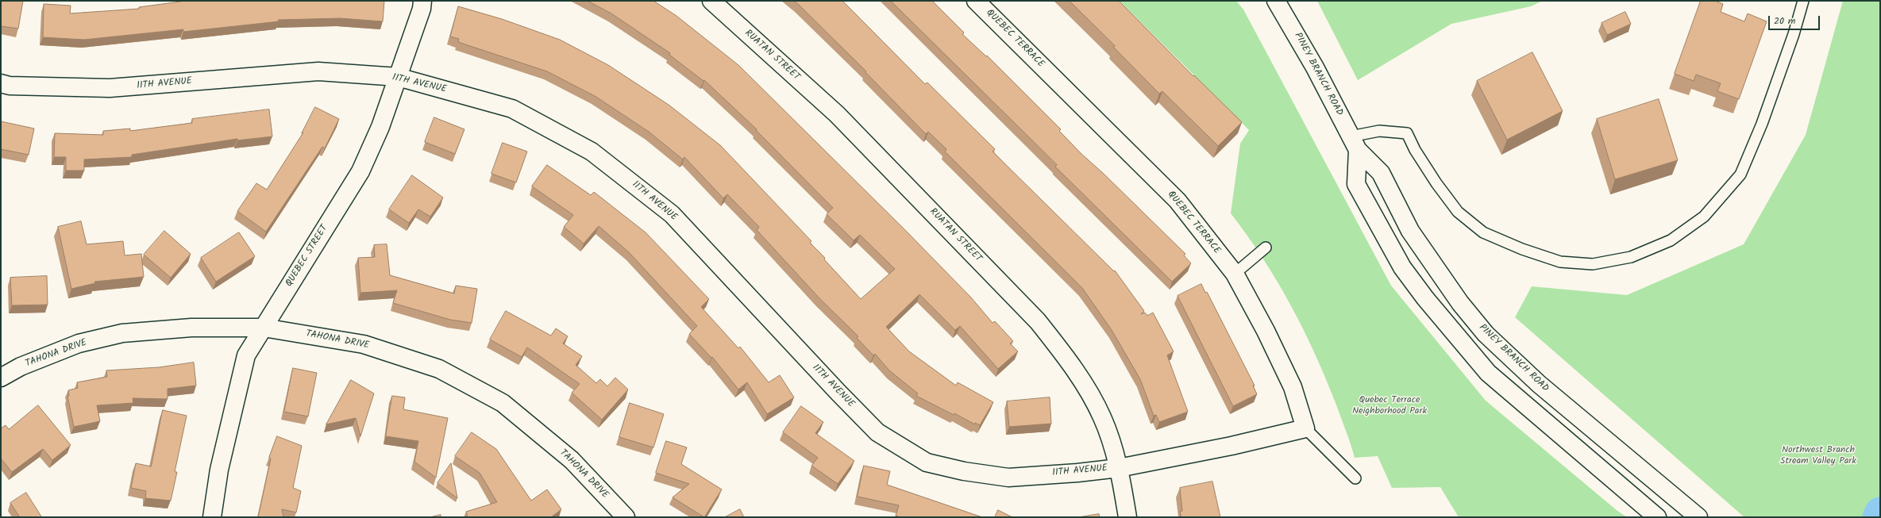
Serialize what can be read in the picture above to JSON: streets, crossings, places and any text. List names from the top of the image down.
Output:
{
  "streets": {
    "street": [
      "QUEBEC TERRACE",
      "RUATAN STREET",
      "PINEY BRANCH ROAD",
      "11TH AVENUE",
      "QUEBEC STREET",
      "TAHONA DRIVE"
    ]
  },
  "crossings": [
    ["QUEBEC TERRACE", "11TH AVENUE"],
    ["RUATAN STREET", "11TH AVENUE"],
    ["11TH AVENUE", "QUEBEC STREET"],
    ["QUEBEC STREET", "TAHONA DRIVE"]
  ],
  "parks": ["Quebec Terrace Neighborhood Park", "Northwest Branch Stream Valley Park"],
  "scale_bar": "20 m"
}
